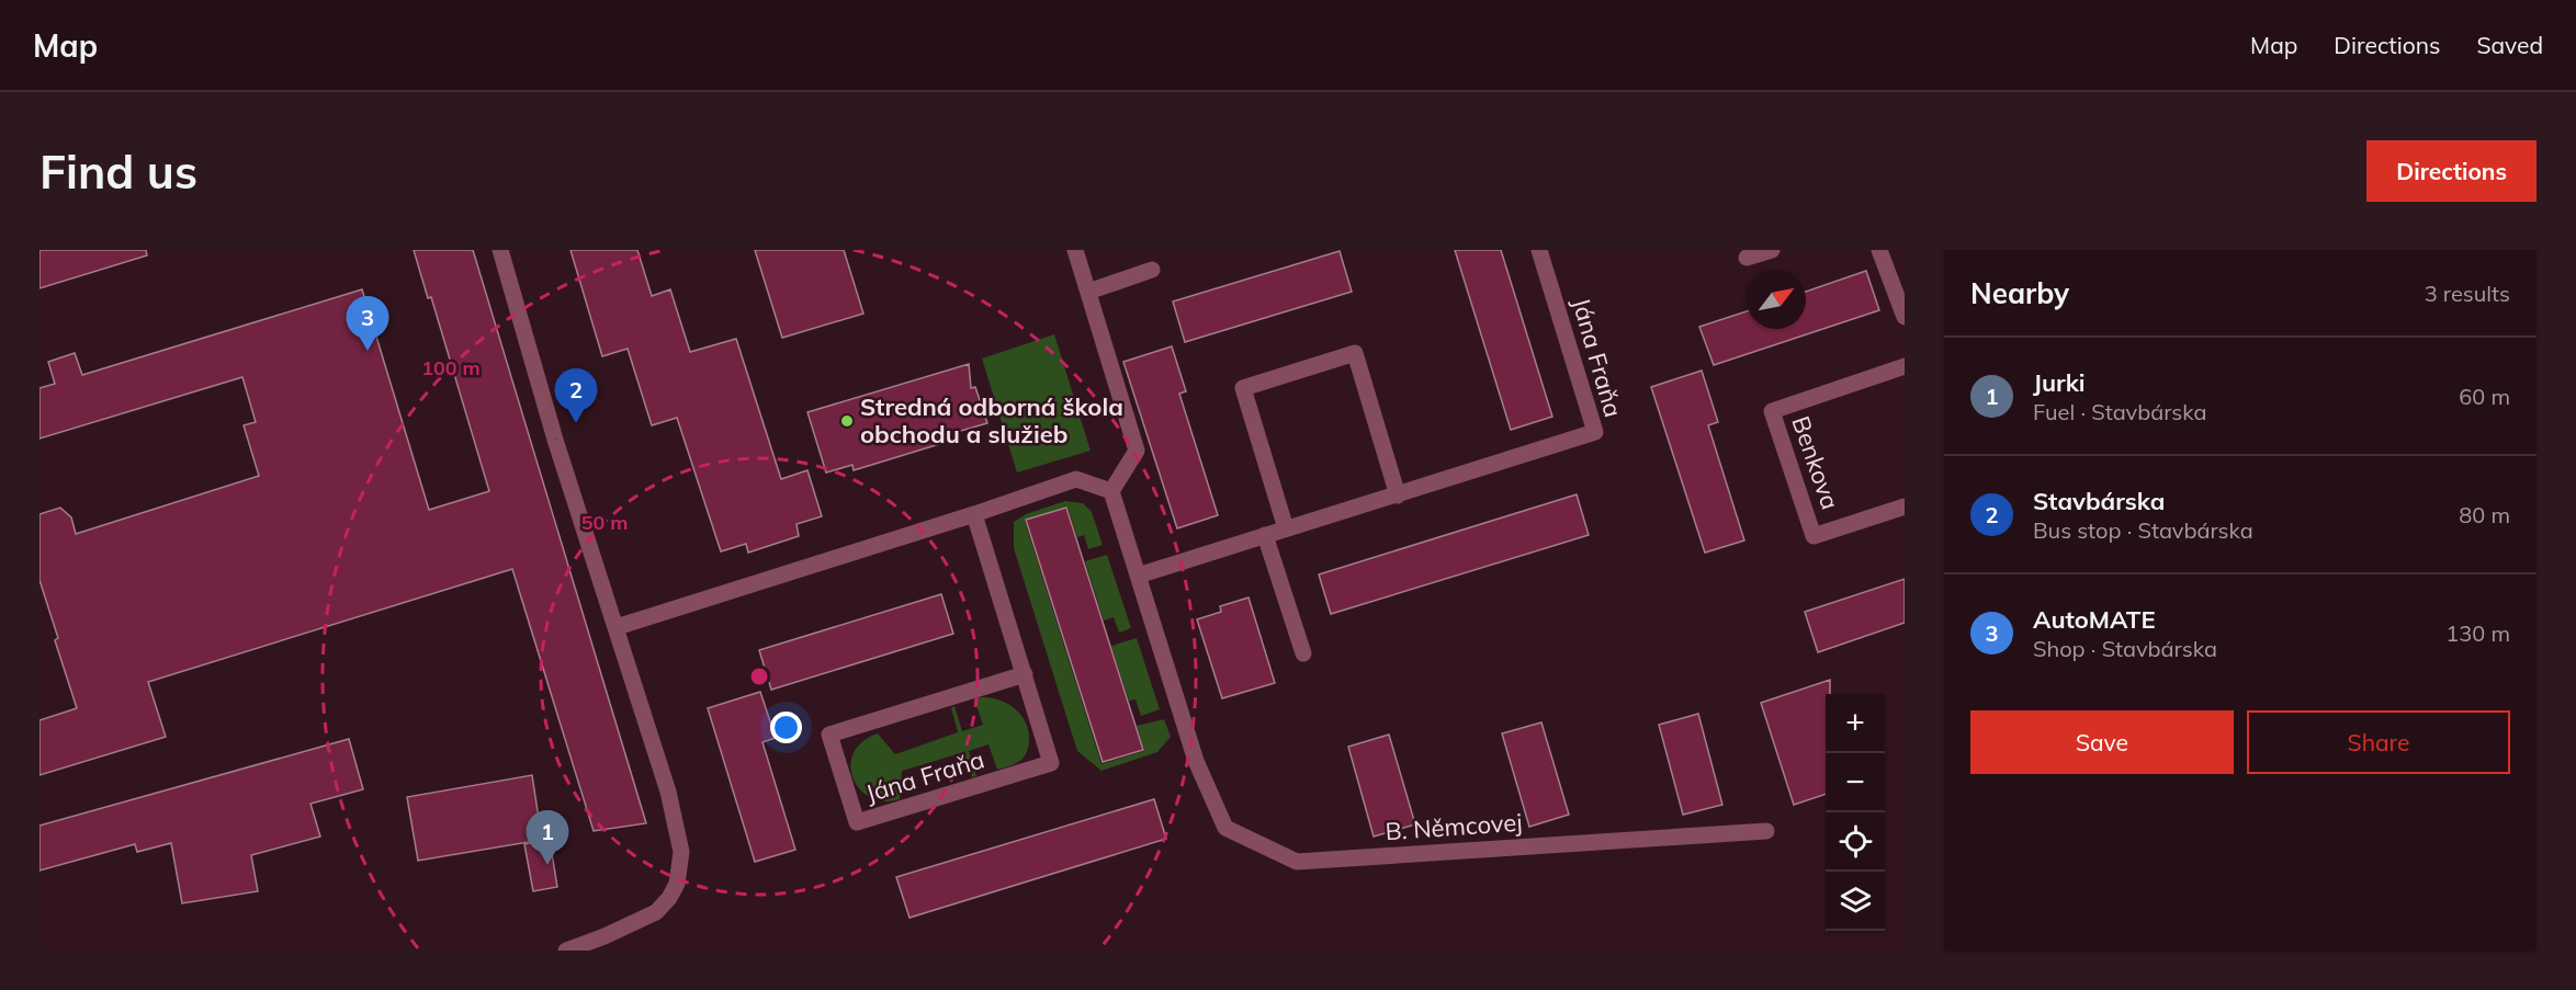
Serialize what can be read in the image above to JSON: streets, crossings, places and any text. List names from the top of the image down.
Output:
{
  "streets": {
    "street": ["Jána Fraňa", "Benkova", "B. Němcovej"]
  },
  "crossings": [
    ["Jána Fraňa", "B. Němcovej"]
  ],
  "places": ["Stredná odborná škola obchodu a služieb"],
  "north": "top right",
  "page": {
    "header": "Map",
    "nav": ["Map", "Directions", "Saved"],
    "buttons": [
      "Directions",
      ["Save", "Share"]
    ],
    "title": "Find us",
    "heading": ["Nearby", "3 results"],
    "pins": ["3", "2", "1"],
    "list": [
      {
        "mark": "1",
        "name": "Jurki",
        "note": "Fuel · Stavbárska",
        "value": "60 m"
      },
      {
        "mark": "2",
        "name": "Stavbárska",
        "note": "Bus stop · Stavbárska",
        "value": "80 m"
      },
      {
        "mark": "3",
        "name": "AutoMATE",
        "note": "Shop · Stavbárska",
        "value": "130 m"
      }
    ],
    "map_buttons": ["+", "−"]
  },
  "rings": ["100 m", "50 m"]
}
